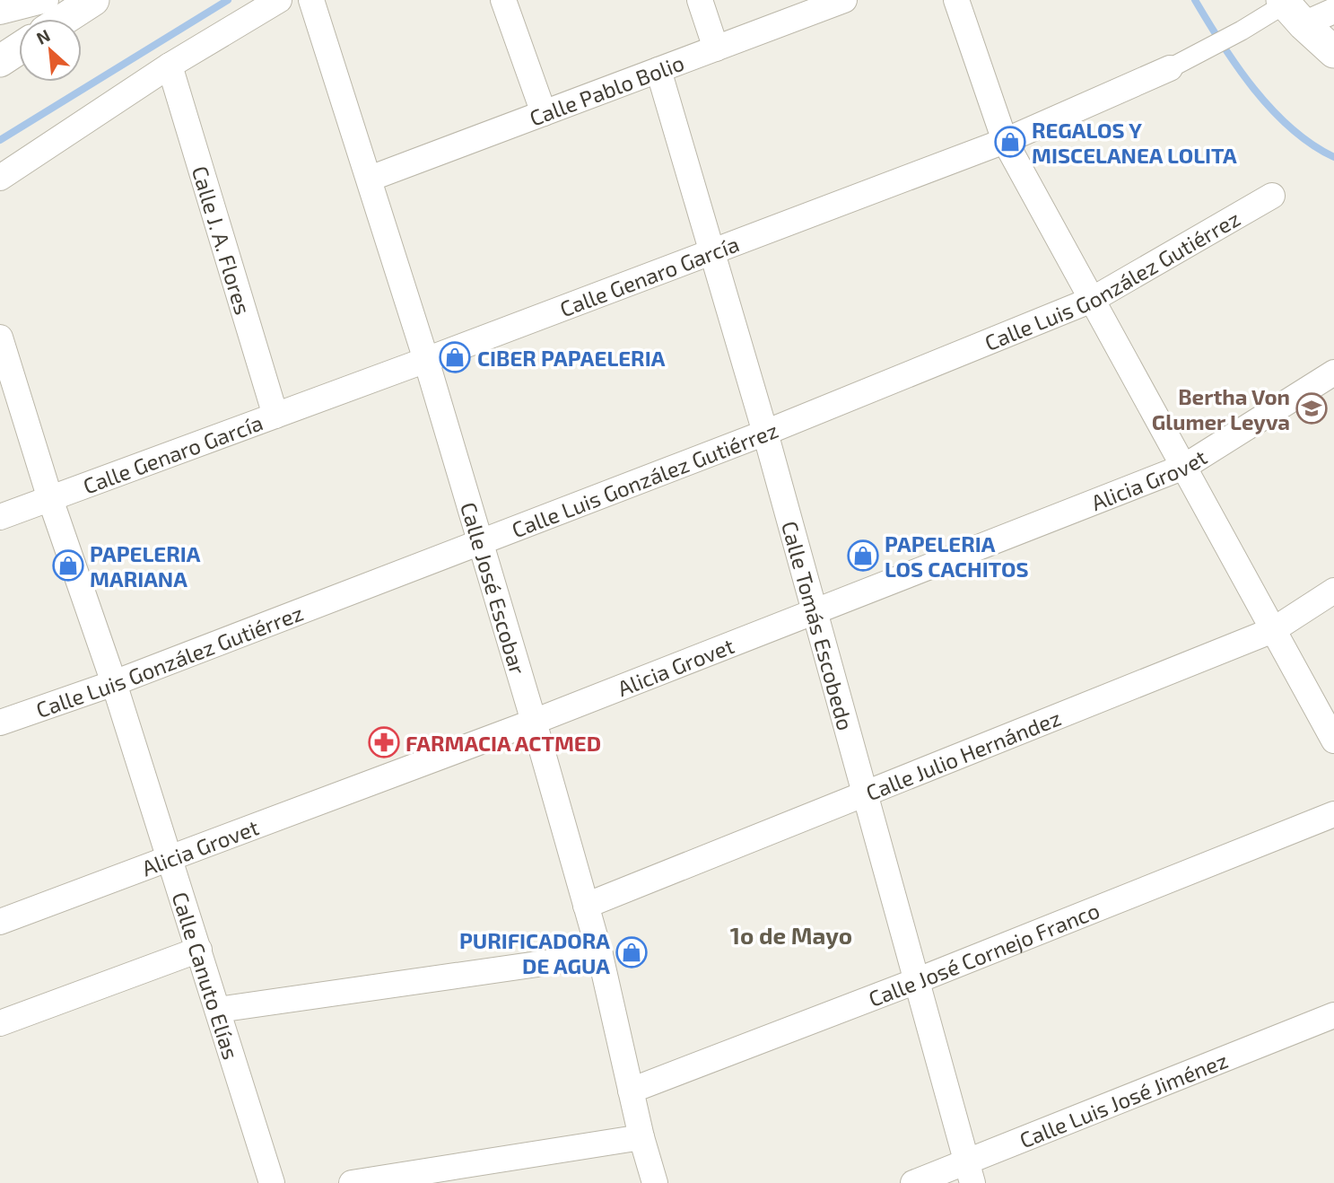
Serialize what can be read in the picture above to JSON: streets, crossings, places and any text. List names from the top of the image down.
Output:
{
  "streets": {
    "street": [
      "Calle Pablo Bolio",
      "Calle J. A. Flores",
      "Calle Genaro García",
      "Calle Luis González Gutiérrez",
      "Alicia Grovet",
      "Calle José Escobar",
      "Calle Tomás Escobedo",
      "Calle Julio Hernández",
      "Calle José Cornejo Franco",
      "Calle Canuto Elías",
      "Calle Luis José Jiménez"
    ]
  },
  "crossings": [
    ["Calle Pablo Bolio", "Calle José Escobar"],
    ["Calle Pablo Bolio", "Calle Tomás Escobedo"],
    ["Calle J. A. Flores", "Calle Genaro García"],
    ["Calle Genaro García", "Calle José Escobar"],
    ["Calle Genaro García", "Calle Tomás Escobedo"],
    ["Calle Genaro García", "Calle Canuto Elías"],
    ["Calle Luis González Gutiérrez", "Calle José Escobar"],
    ["Calle Luis González Gutiérrez", "Calle Tomás Escobedo"],
    ["Calle Luis González Gutiérrez", "Calle Canuto Elías"],
    ["Alicia Grovet", "Calle José Escobar"],
    ["Alicia Grovet", "Calle Tomás Escobedo"],
    ["Alicia Grovet", "Calle Canuto Elías"],
    ["Calle José Escobar", "Calle Julio Hernández"],
    ["Calle José Escobar", "Calle José Cornejo Franco"],
    ["Calle Tomás Escobedo", "Calle Julio Hernández"],
    ["Calle Tomás Escobedo", "Calle José Cornejo Franco"],
    ["Calle Tomás Escobedo", "Calle Luis José Jiménez"]
  ],
  "districts": ["1o de Mayo"],
  "places": {
    "shop": [
      "REGALOS Y MISCELANEA LOLITA",
      "CIBER PAPAELERIA",
      "PAPELERIA LOS CACHITOS",
      "PAPELERIA MARIANA",
      "PURIFICADORA DE AGUA"
    ],
    "school or university": ["Bertha Von Glumer Leyva"],
    "pharmacy": ["FARMACIA ACTMED"]
  },
  "north": "top left"
}
